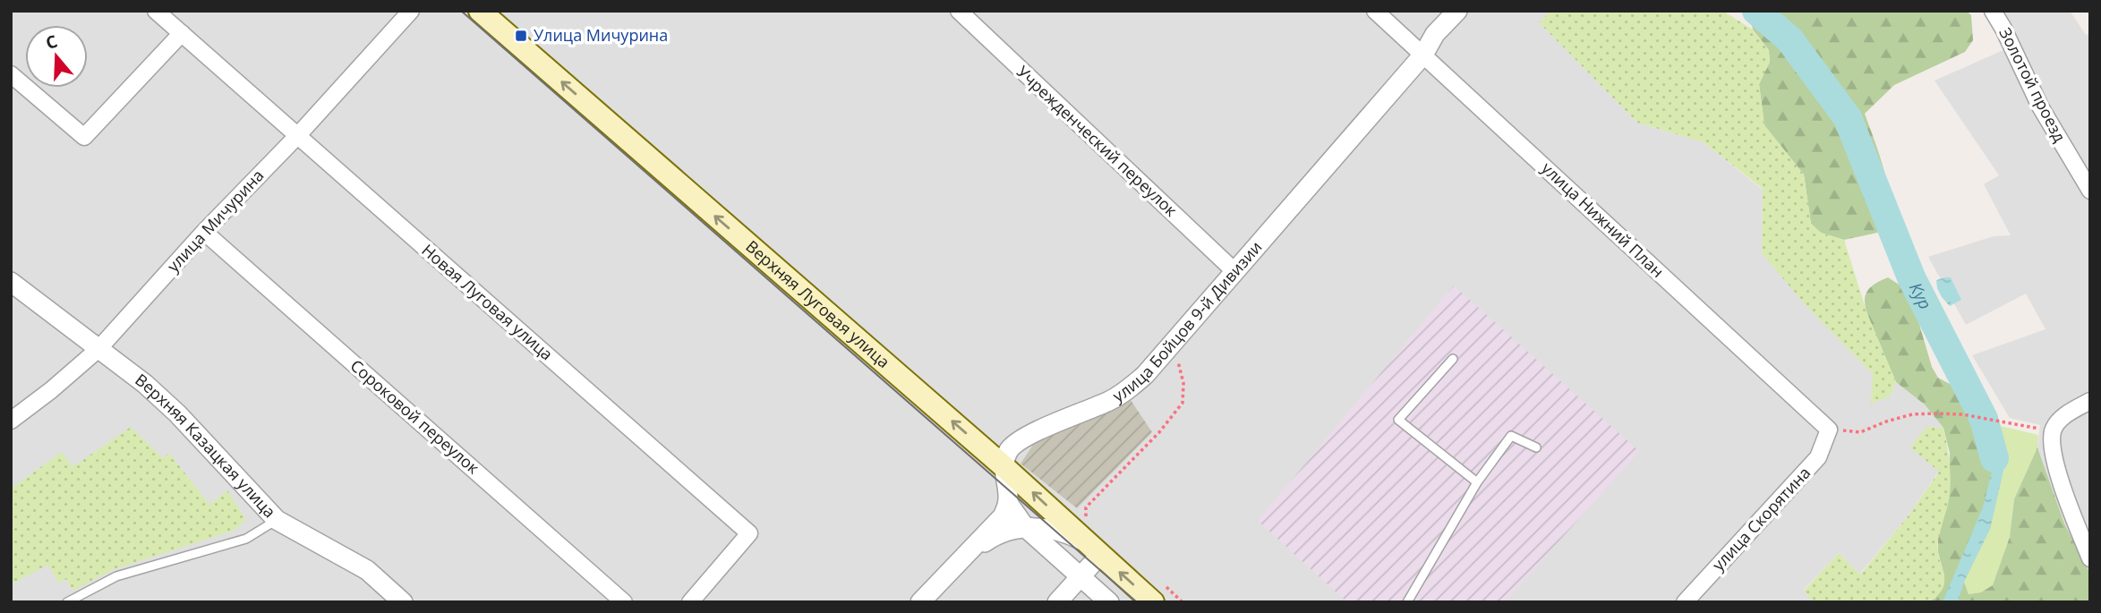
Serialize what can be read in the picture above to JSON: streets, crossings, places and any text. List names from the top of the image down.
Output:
{
  "streets": {
    "main road": ["Верхняя Луговая улица"],
    "street": [
      "Золотой проезд",
      "Учрежденческий переулок",
      "улица Нижний План",
      "улица Мичурина",
      "Новая Луговая улица",
      "улица Бойцов 9-й Дивизии",
      "Сороковой переулок",
      "Верхняя Казацкая улица",
      "улица Скорятина"
    ]
  },
  "crossings": [
    ["Учрежденческий переулок", "улица Бойцов 9-й Дивизии"],
    ["улица Нижний План", "улица Бойцов 9-й Дивизии"],
    ["улица Нижний План", "улица Скорятина"],
    ["улица Мичурина", "Новая Луговая улица"],
    ["улица Мичурина", "Сороковой переулок"],
    ["улица Мичурина", "Верхняя Казацкая улица"],
    ["Верхняя Луговая улица", "улица Бойцов 9-й Дивизии"]
  ],
  "one_way": ["Верхняя Луговая улица"],
  "water": ["Кур"],
  "places": {
    "transit": ["Улица Мичурина"]
  },
  "north": "top"
}
